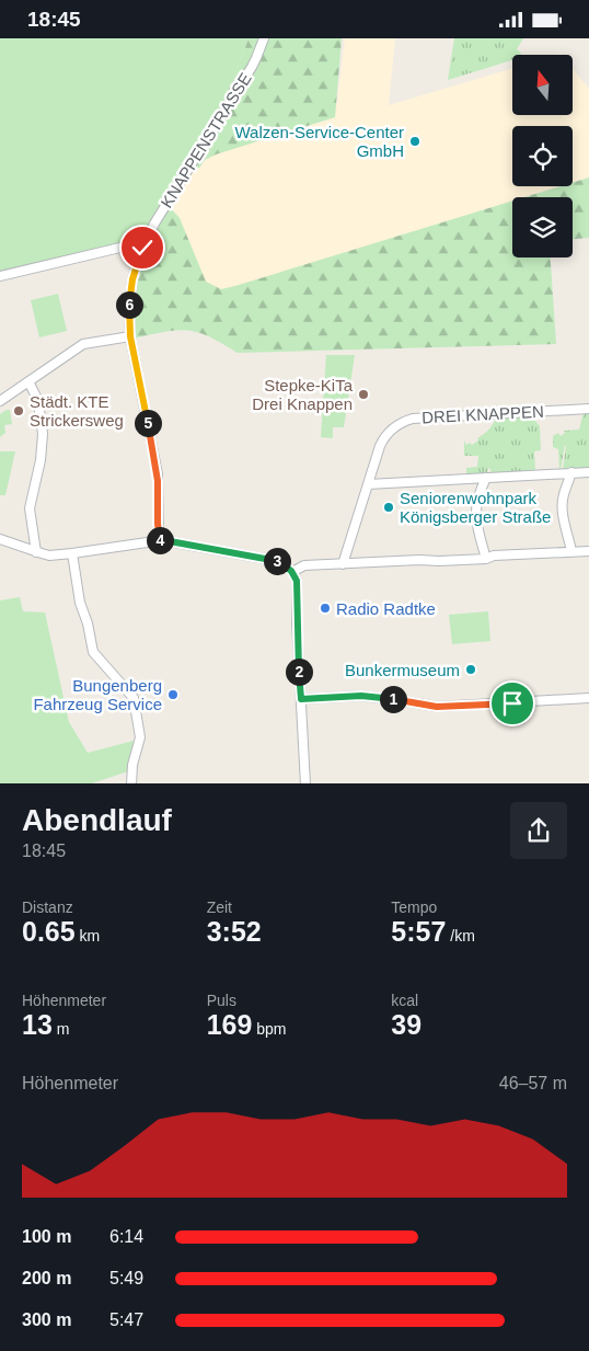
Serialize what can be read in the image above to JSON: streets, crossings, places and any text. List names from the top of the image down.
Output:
{
  "streets": {
    "street": ["KNAPPENSTRASSE", "DREI KNAPPEN"]
  },
  "places": [
    "Walzen-Service-Center GmbH",
    "Stepke-KiTa Drei Knappen",
    "Städt. KTE Strickersweg",
    "Seniorenwohnpark Königsberger Straße",
    "Radio Radtke",
    "Bunkermuseum",
    "Bungenberg Fahrzeug Service"
  ],
  "north": "top",
  "page": {
    "status": "18:45",
    "pins": [
      "6",
      "5",
      "4",
      "3",
      "2",
      "1"
    ],
    "heading": ["Abendlauf", "18:45"],
    "stats": [
      ["Distanz", "0.65 km"],
      ["Zeit", "3:52"],
      ["Tempo", "5:57 /km"],
      ["Höhenmeter", "13 m"],
      ["Puls", "169 bpm"],
      ["kcal", "39"]
    ],
    "chart": ["Höhenmeter", "46–57 m"],
    "list": [
      {
        "name": "100 m",
        "note": "6:14"
      },
      {
        "name": "200 m",
        "note": "5:49"
      },
      {
        "name": "300 m",
        "note": "5:47"
      }
    ]
  }
}
